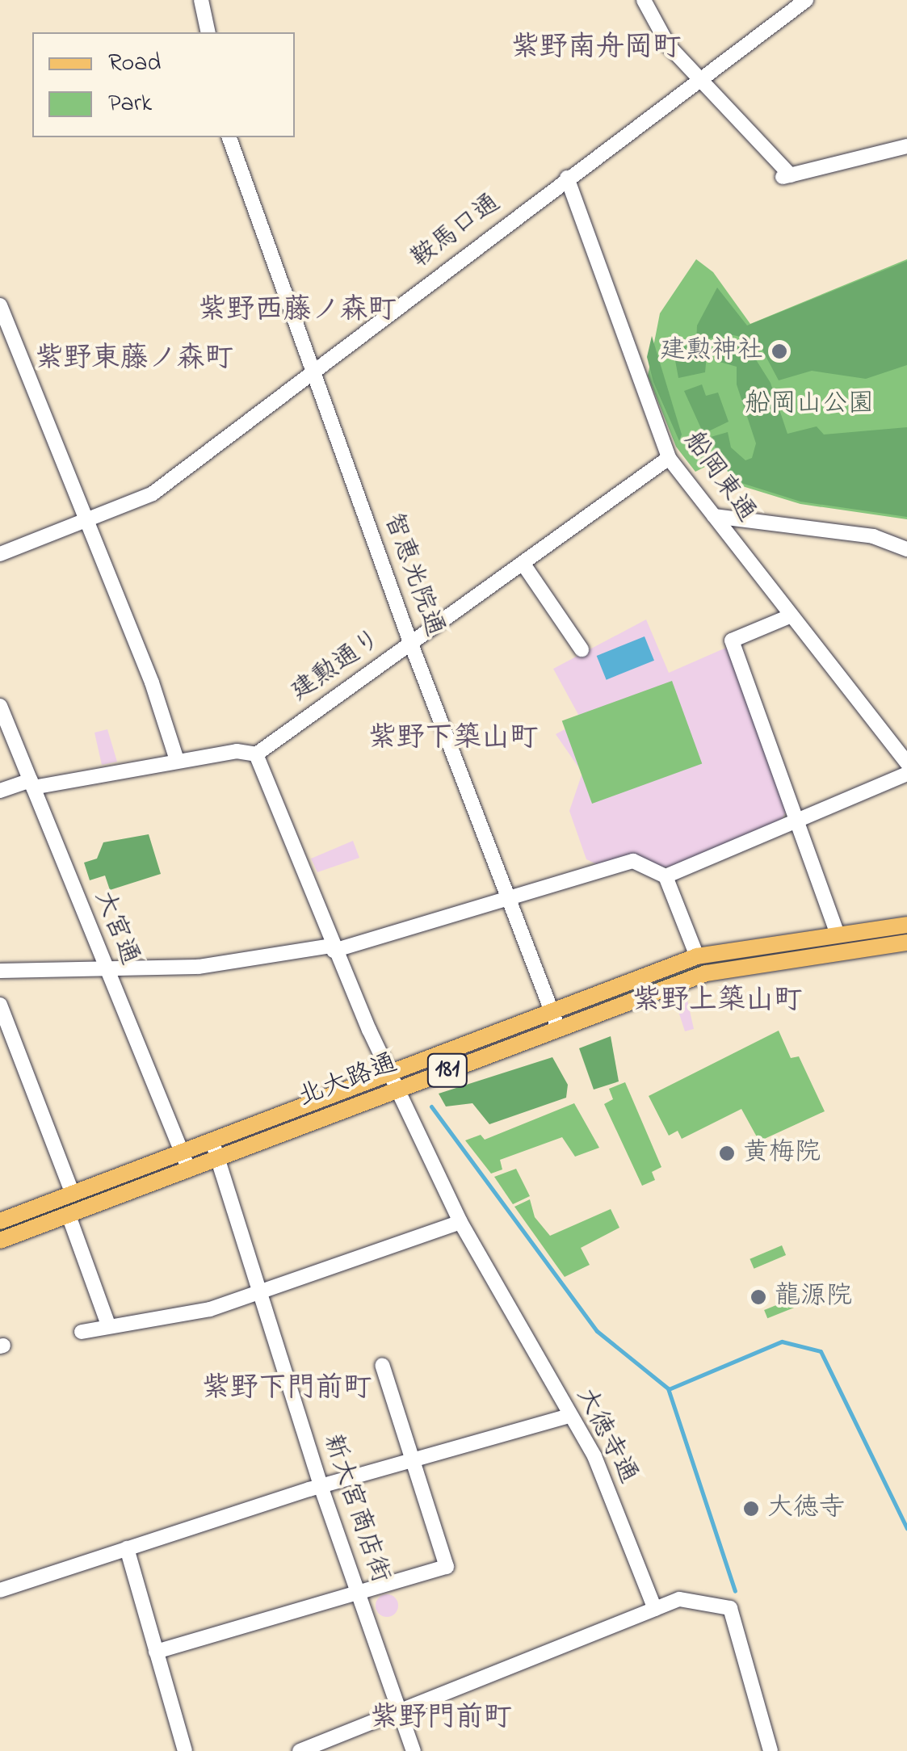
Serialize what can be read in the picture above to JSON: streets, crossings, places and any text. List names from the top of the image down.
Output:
{
  "streets": {
    "main road": ["181", "北大路通"],
    "street": [
      "鞍馬口通",
      "船岡東通",
      "智恵光院通",
      "建勲通り",
      "大宮通",
      "大徳寺通",
      "新大宮商店街"
    ]
  },
  "crossings": [
    ["鞍馬口通", "船岡東通"],
    ["鞍馬口通", "智恵光院通"],
    ["船岡東通", "建勲通り"],
    ["智恵光院通", "建勲通り"],
    ["智恵光院通", "北大路通"],
    ["建勲通り", "大徳寺通"],
    ["大宮通", "北大路通"],
    ["北大路通", "大徳寺通"],
    ["北大路通", "新大宮商店街"]
  ],
  "districts": [
    "紫野南舟岡町",
    "紫野西藤ノ森町",
    "紫野東藤ノ森町",
    "紫野下築山町",
    "紫野上築山町",
    "紫野下門前町",
    "紫野門前町"
  ],
  "parks": ["船岡山公園"],
  "places": [
    "建勲神社",
    "黄梅院",
    "龍源院",
    "大徳寺"
  ],
  "legend": ["Road", "Park"]
}
